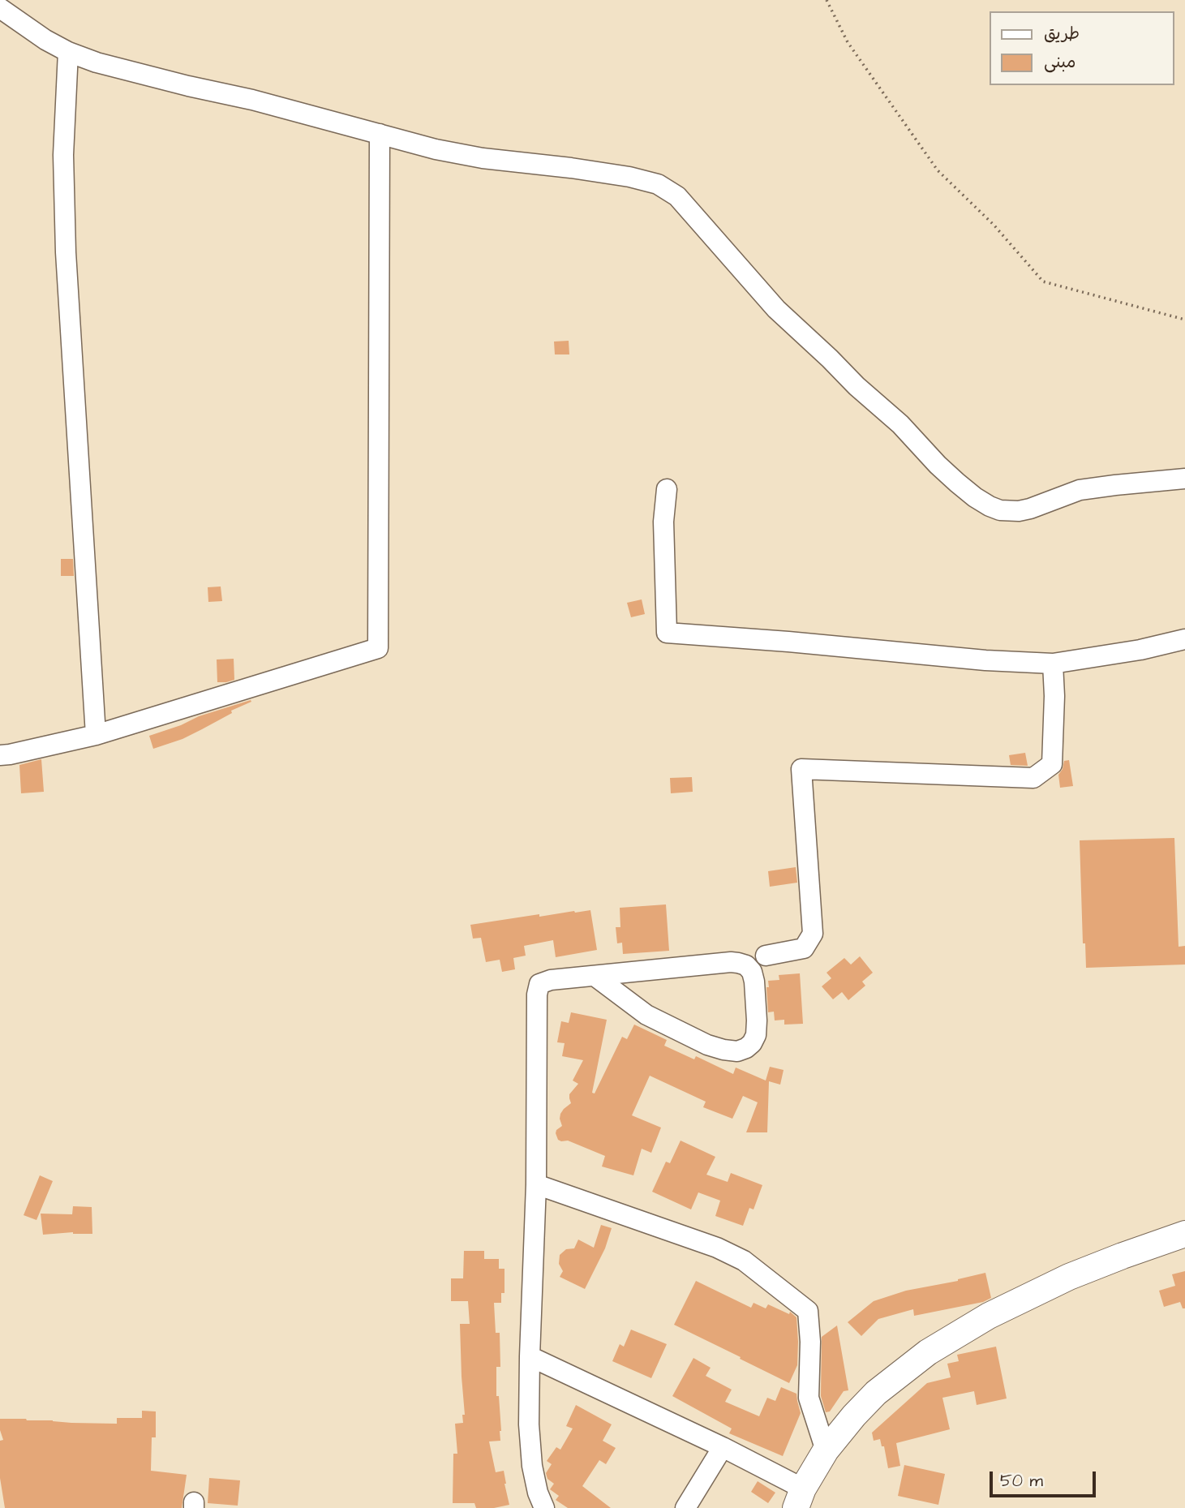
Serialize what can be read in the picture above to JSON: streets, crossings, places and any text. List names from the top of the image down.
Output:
{
  "legend": ["طريق", "مبنى"],
  "scale_bar": "50 m"
}
